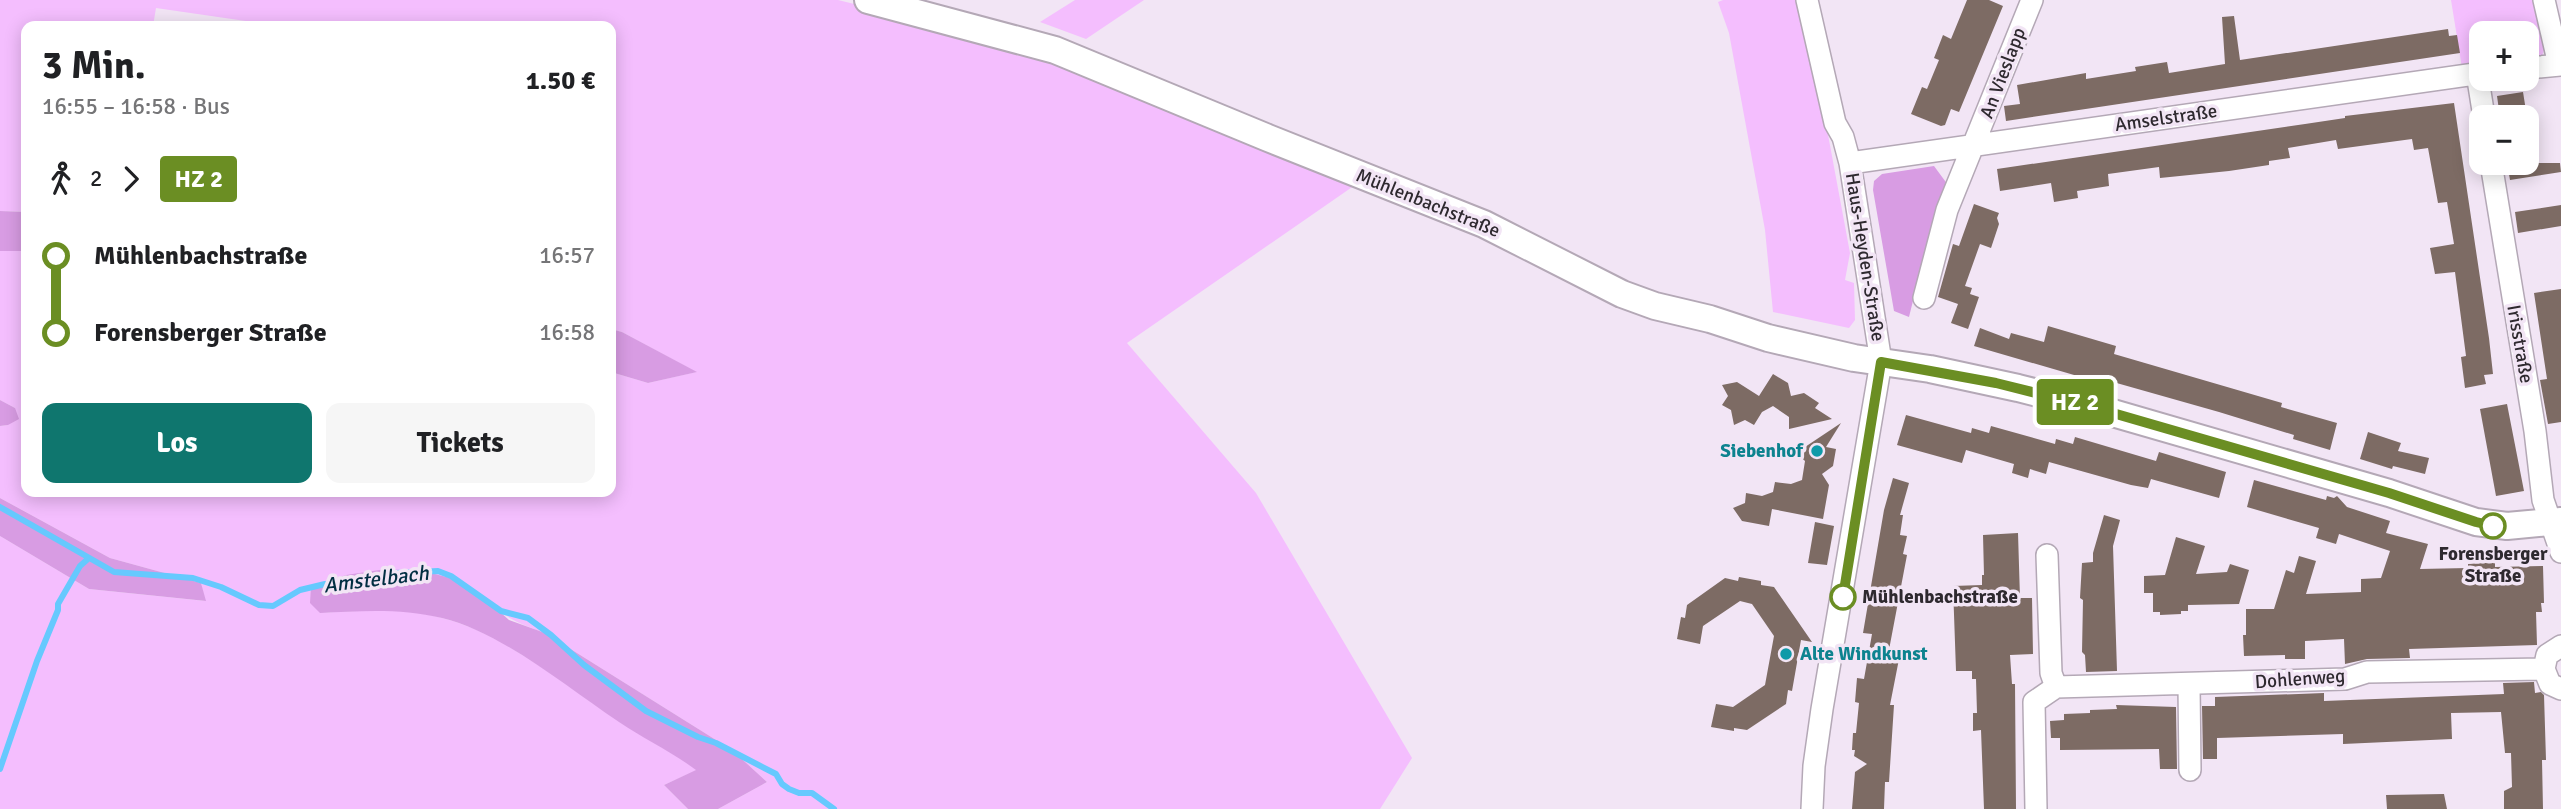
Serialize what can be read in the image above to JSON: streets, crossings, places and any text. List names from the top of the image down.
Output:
{
  "streets": {
    "street": [
      "An Vieslapp",
      "Amselstraße",
      "Mühlenbachstraße",
      "Haus-Heyden-Straße",
      "Irisstraße",
      "Dohlenweg"
    ]
  },
  "crossings": [
    ["An Vieslapp", "Amselstraße"],
    ["Amselstraße", "Haus-Heyden-Straße"],
    ["Mühlenbachstraße", "Haus-Heyden-Straße"],
    ["Mühlenbachstraße", "Irisstraße"]
  ],
  "water": ["Amstelbach"],
  "places": [
    "Siebenhof",
    "Forensberger Straße",
    "Mühlenbachstraße",
    "Alte Windkunst"
  ],
  "page": {
    "on_map": "HZ 2",
    "map_buttons": ["+", "−"],
    "heading": ["3 Min.", "16:55 – 16:58 · Bus", "1.50 €"],
    "legs": ["2", "HZ 2"],
    "list": [
      {
        "name": "Mühlenbachstraße",
        "value": "16:57"
      },
      {
        "name": "Forensberger Straße",
        "value": "16:58"
      }
    ],
    "buttons": ["Los", "Tickets"]
  }
}
